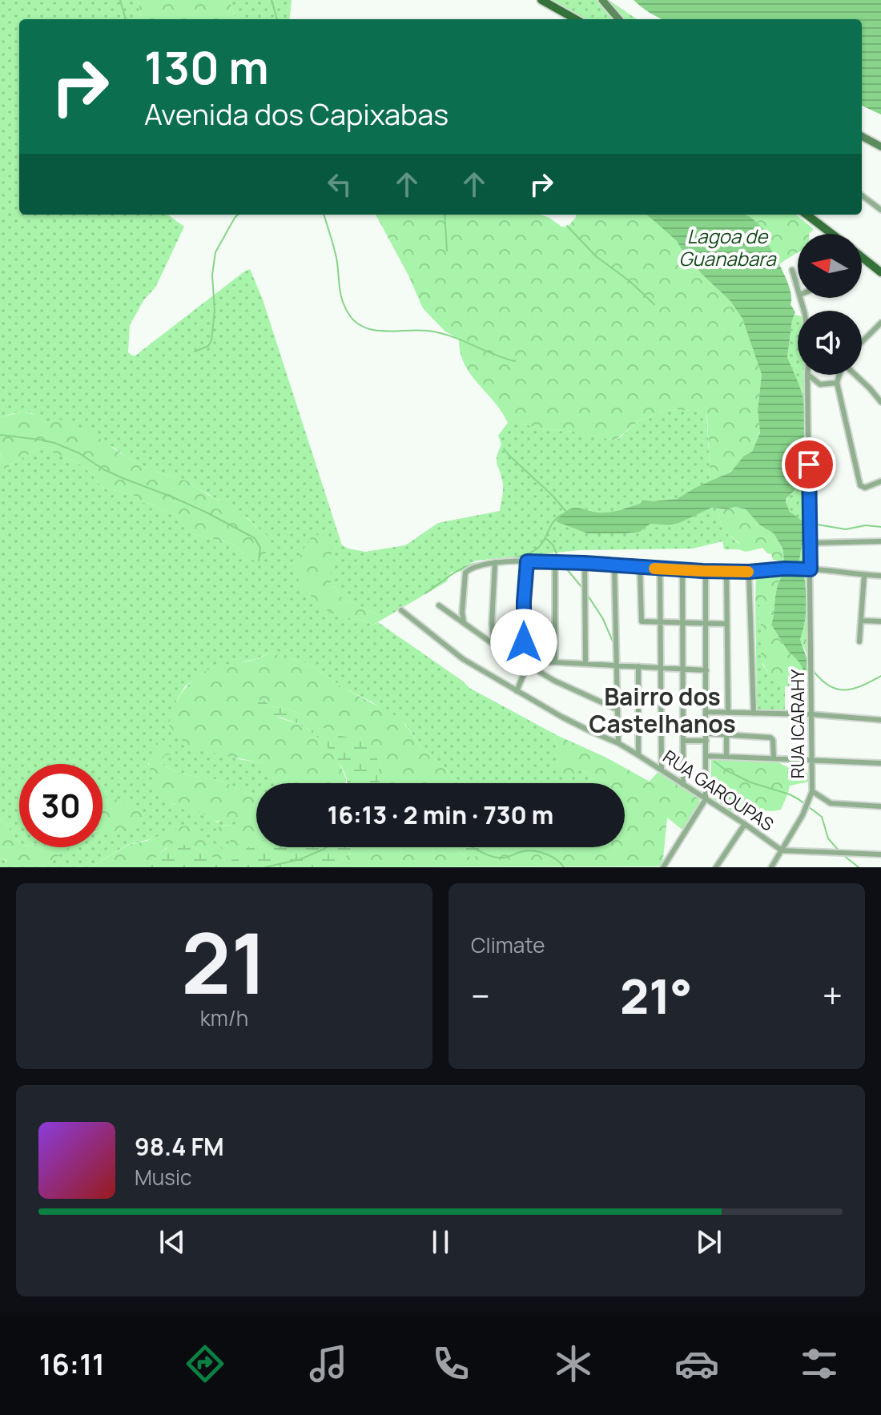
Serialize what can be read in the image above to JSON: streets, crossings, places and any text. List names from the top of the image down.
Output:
{
  "streets": {
    "street": ["RUA ICARAHY", "RUA GAROUPAS"]
  },
  "crossings": [
    ["RUA ICARAHY", "RUA GAROUPAS"]
  ],
  "districts": ["Bairro dos Castelhanos"],
  "water": ["Lagoa de Guanabara"],
  "north": "left",
  "page": {
    "turn": ["130 m", "Avenida dos Capixabas"],
    "limit": "30",
    "trip": "16:13 · 2 min · 730 m",
    "tile": [
      ["21", "km/h"],
      "Climate"
    ],
    "heat": ["−", "21°", "+"],
    "song": ["98.4 FM", "Music"],
    "tabs": "16:11"
  }
}
